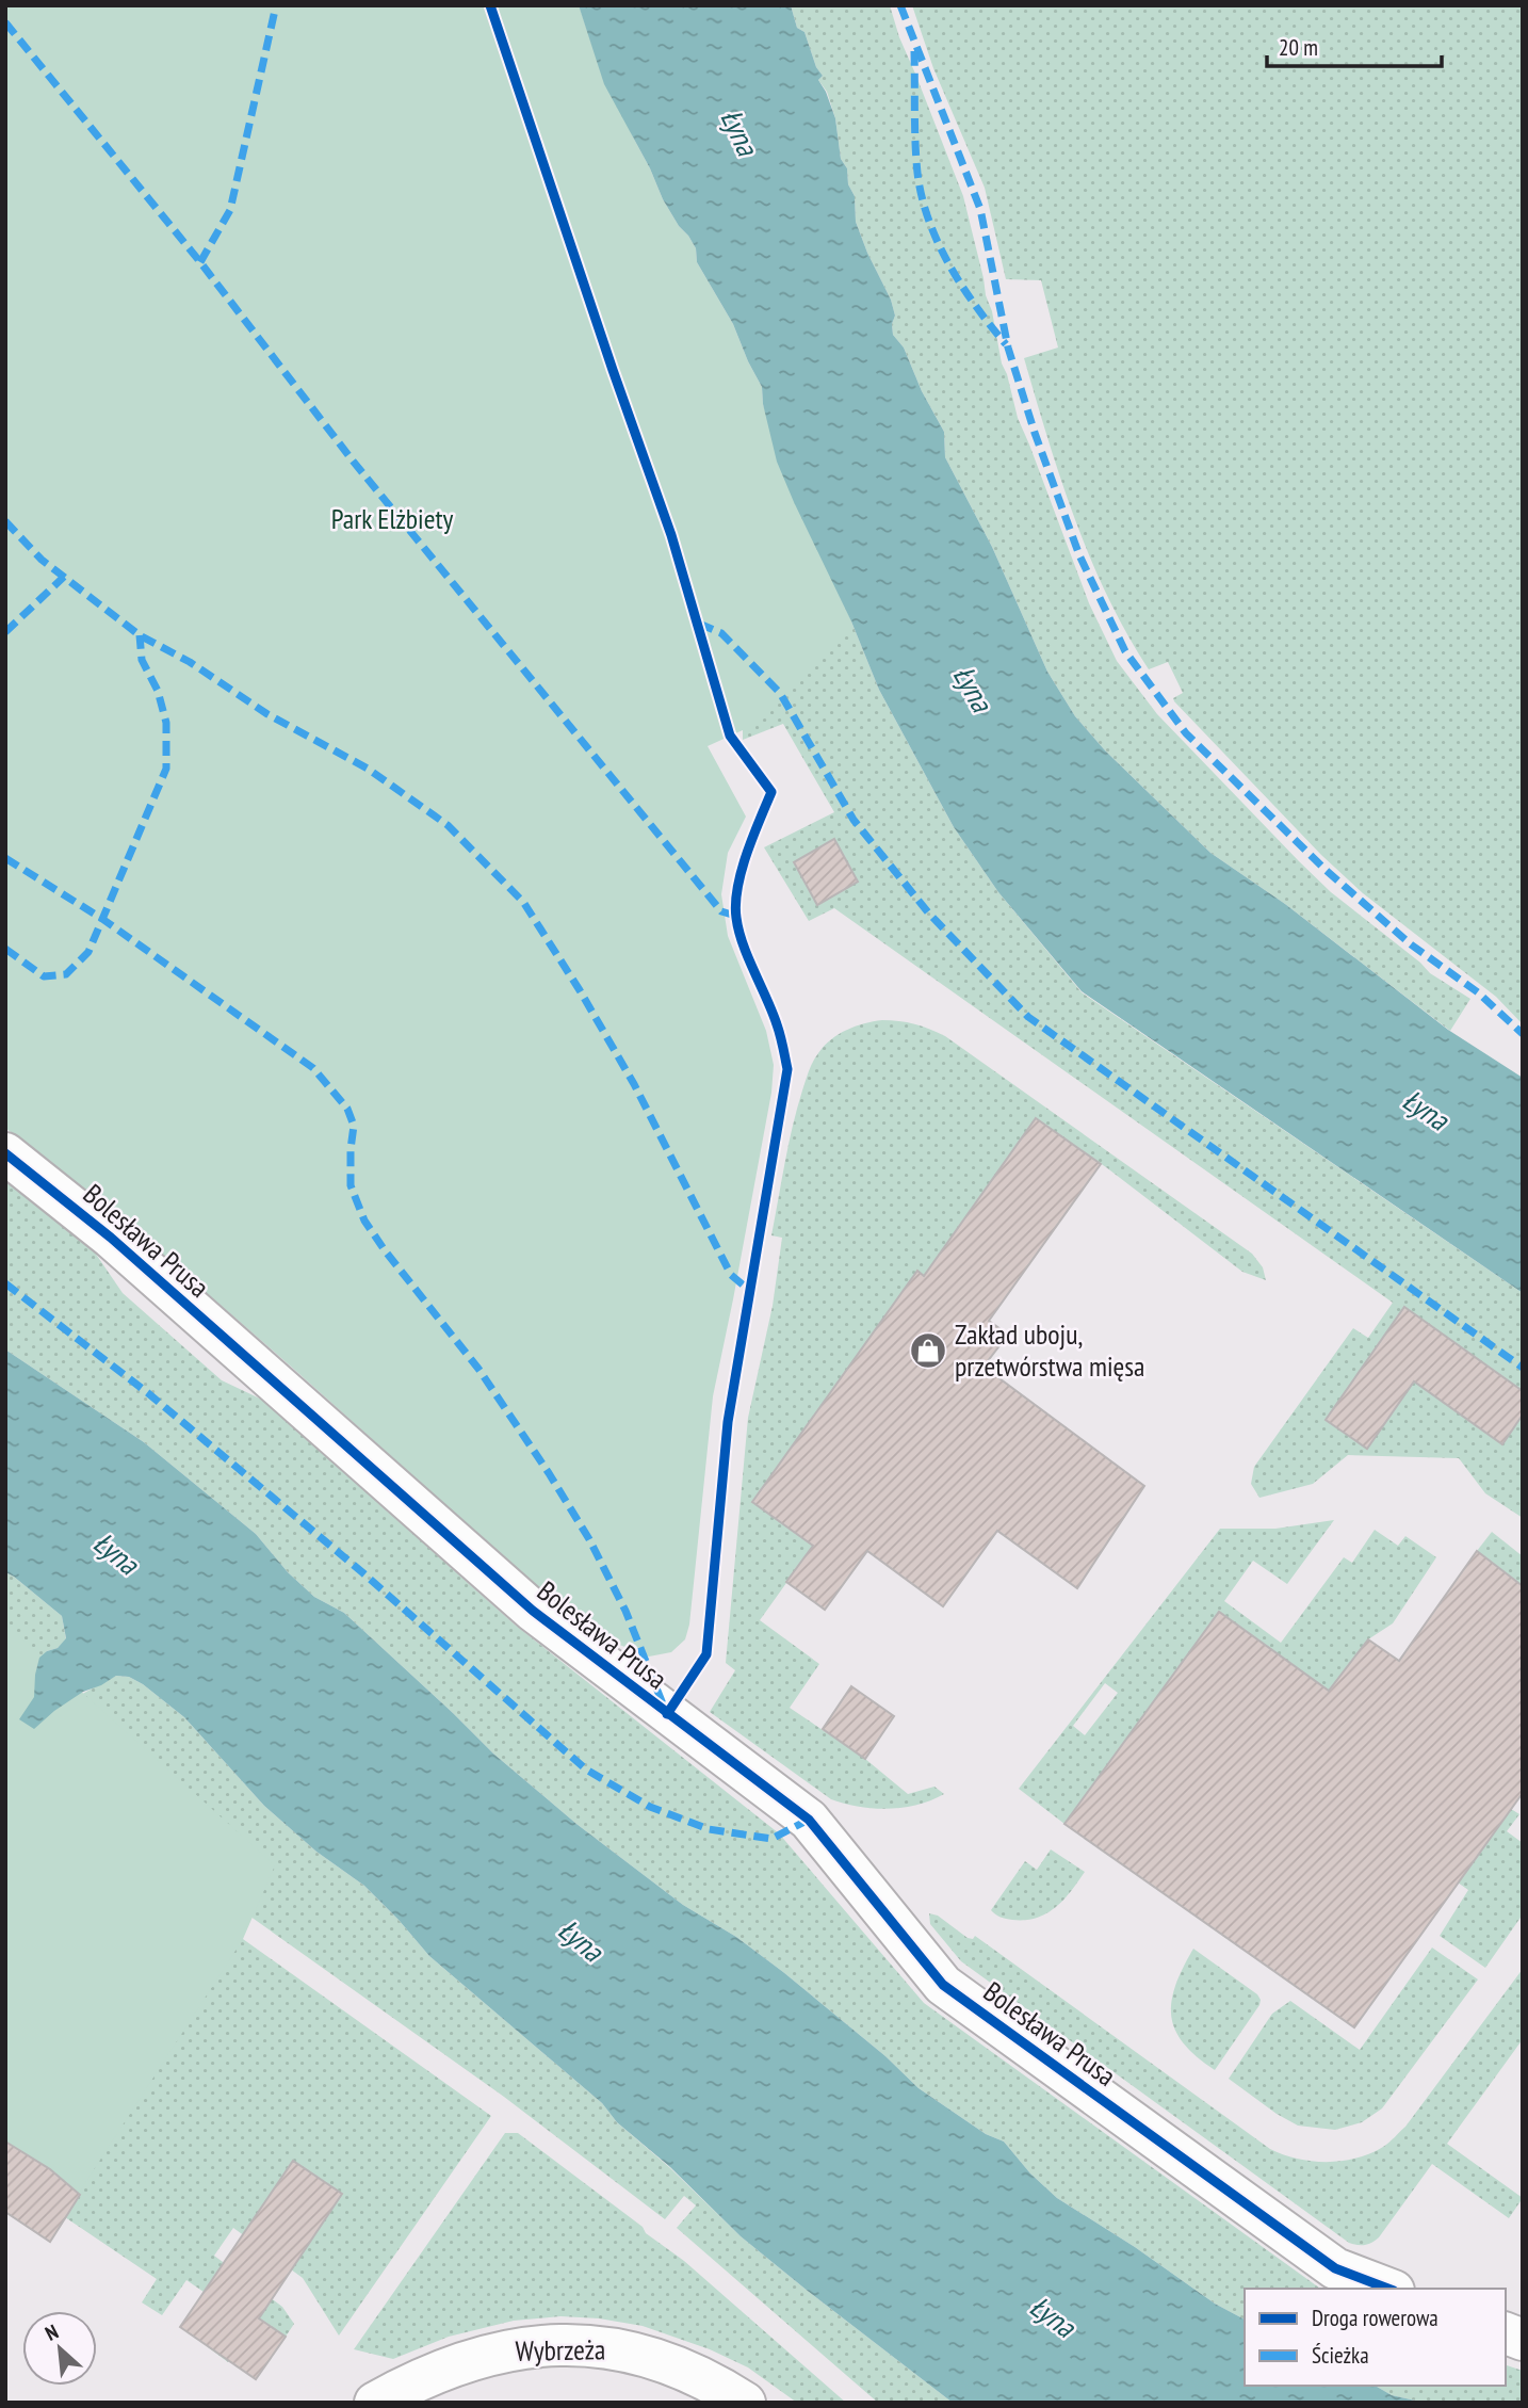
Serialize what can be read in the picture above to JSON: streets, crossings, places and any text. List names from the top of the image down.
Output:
{
  "streets": {
    "street": ["Bolesława Prusa", "Wybrzeża"]
  },
  "water": ["Łyna"],
  "parks": ["Park Elżbiety"],
  "places": {
    "shop": ["Zakład uboju, przetwórstwa mięsa"]
  },
  "legend": ["Droga rowerowa", "Ścieżka"],
  "scale_bar": "20 m",
  "north": "top left"
}
